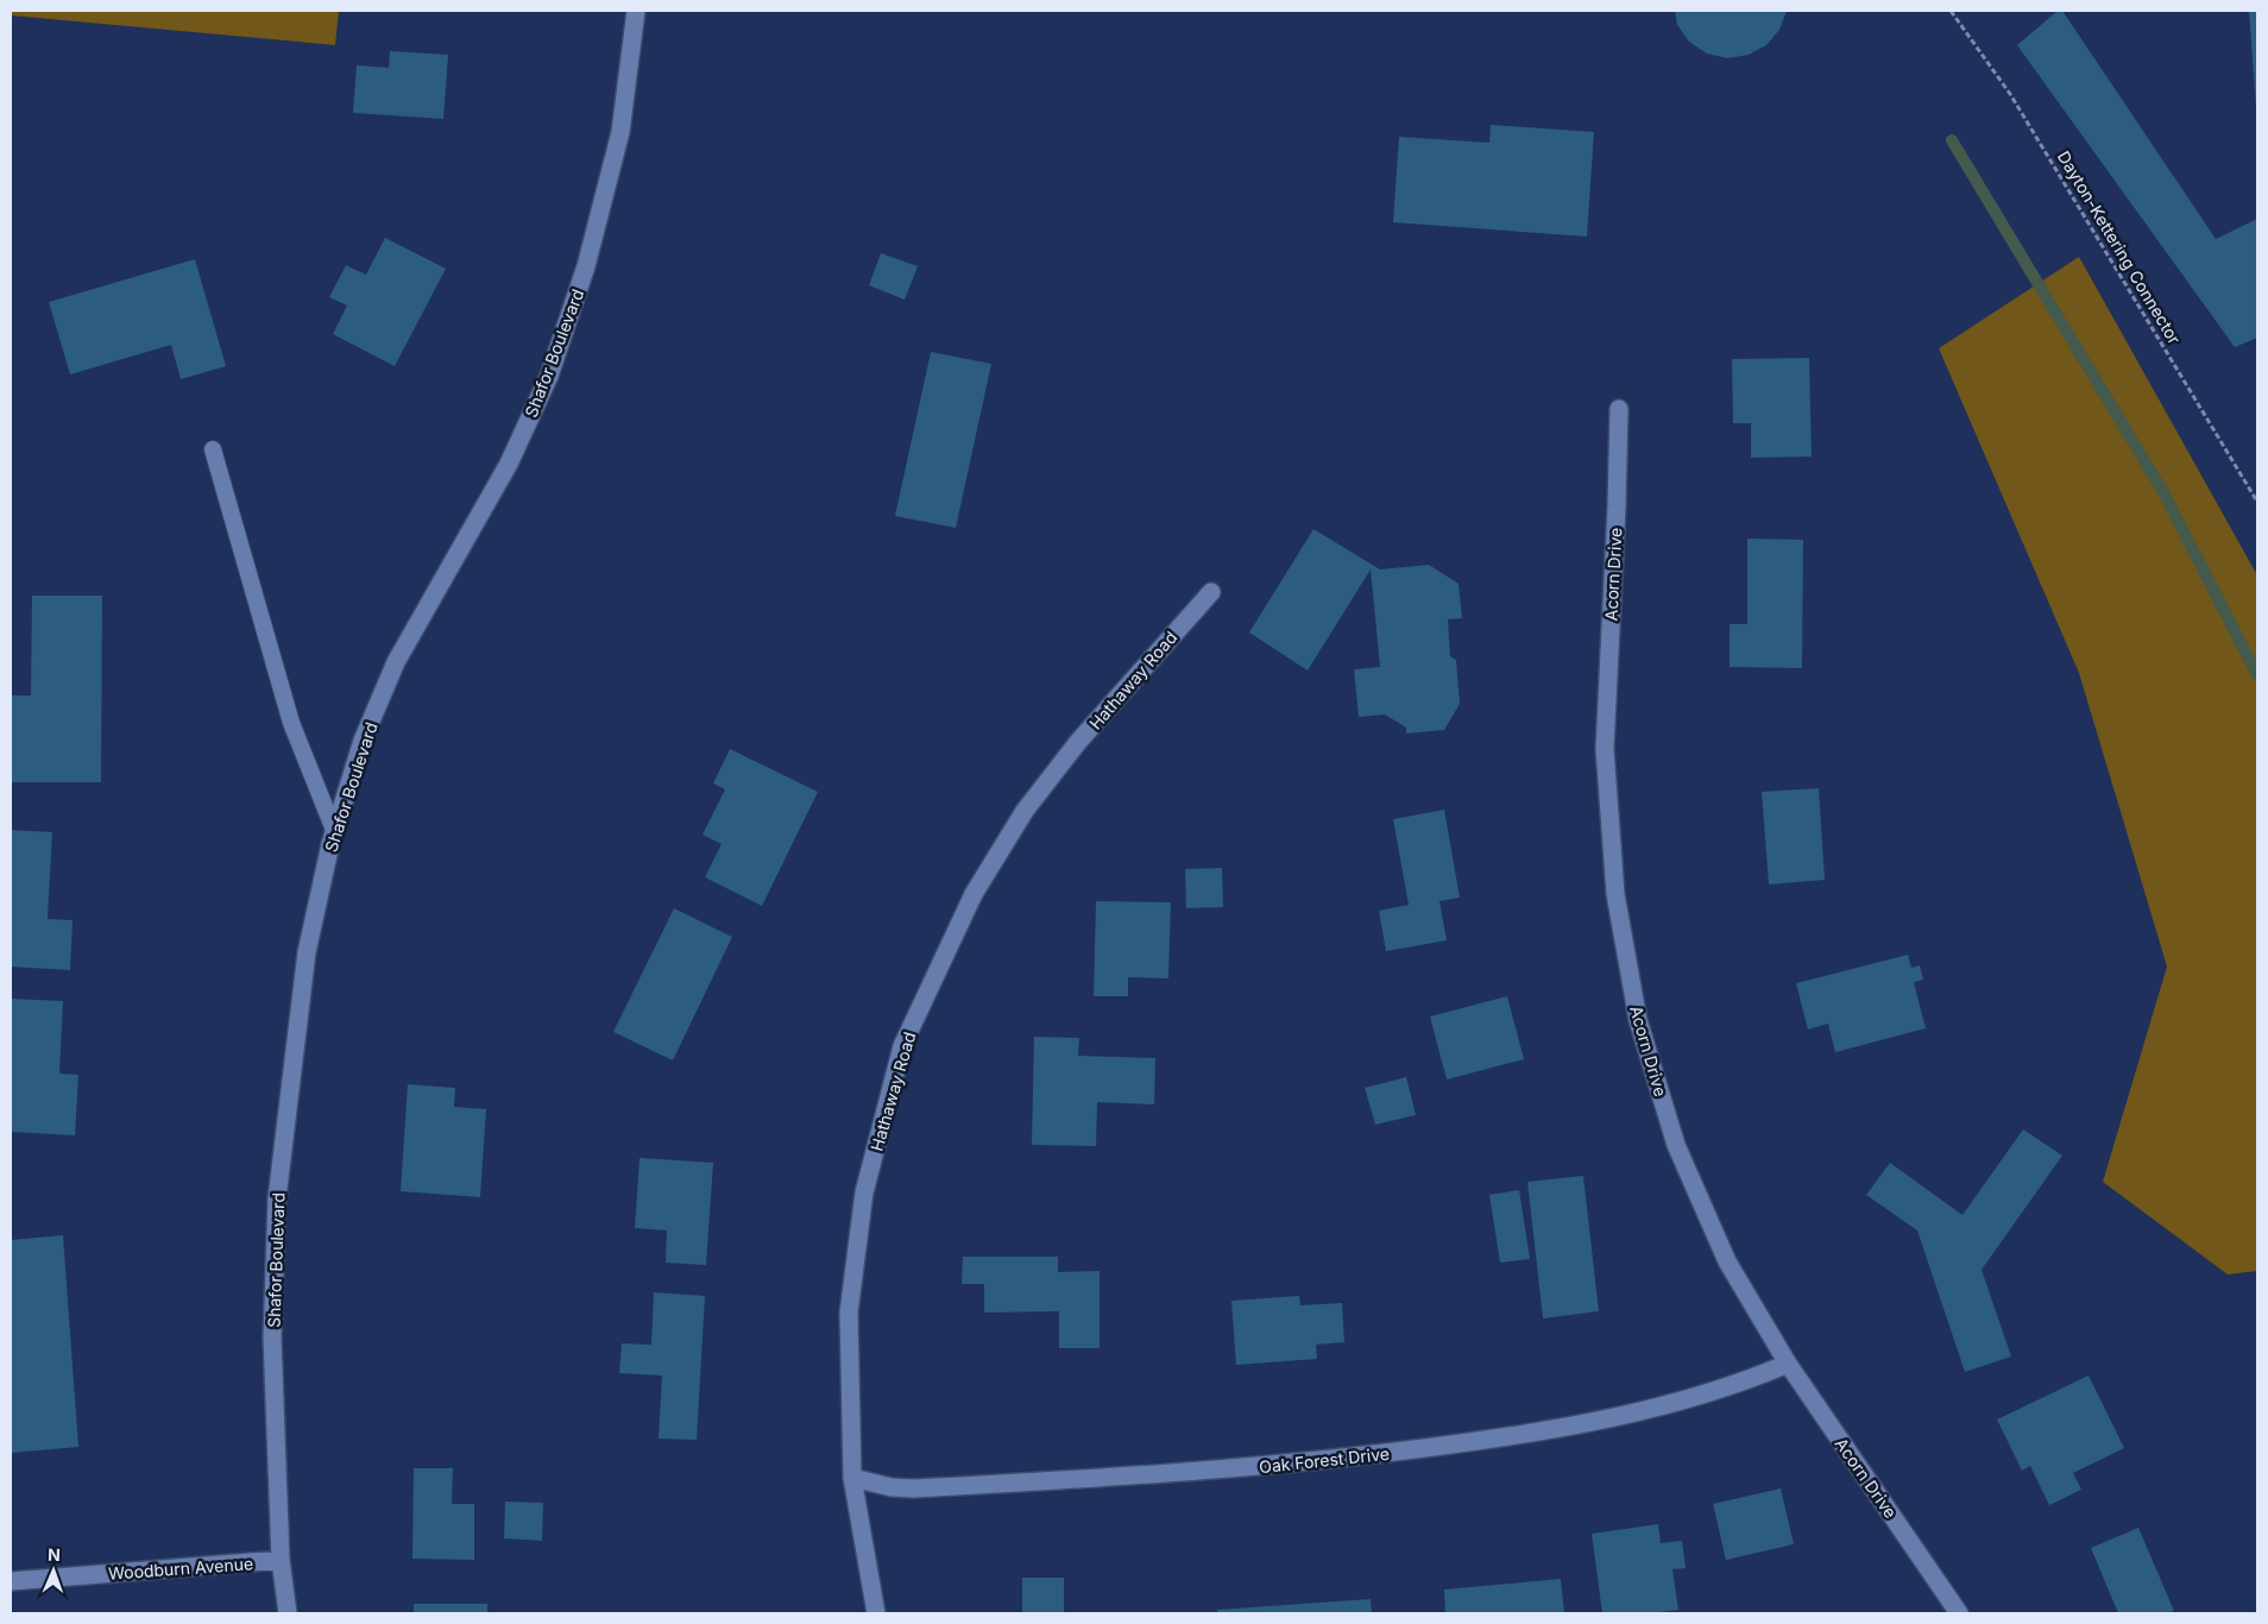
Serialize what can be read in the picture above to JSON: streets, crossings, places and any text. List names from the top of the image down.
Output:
{
  "streets": {
    "street": [
      "Shafor Boulevard",
      "Acorn Drive",
      "Hathaway Road",
      "Oak Forest Drive",
      "Woodburn Avenue"
    ],
    "path": ["Dayton-Kettering Connector"]
  },
  "crossings": [
    ["Shafor Boulevard", "Woodburn Avenue"],
    ["Acorn Drive", "Oak Forest Drive"],
    ["Hathaway Road", "Oak Forest Drive"]
  ],
  "north": "top"
}
